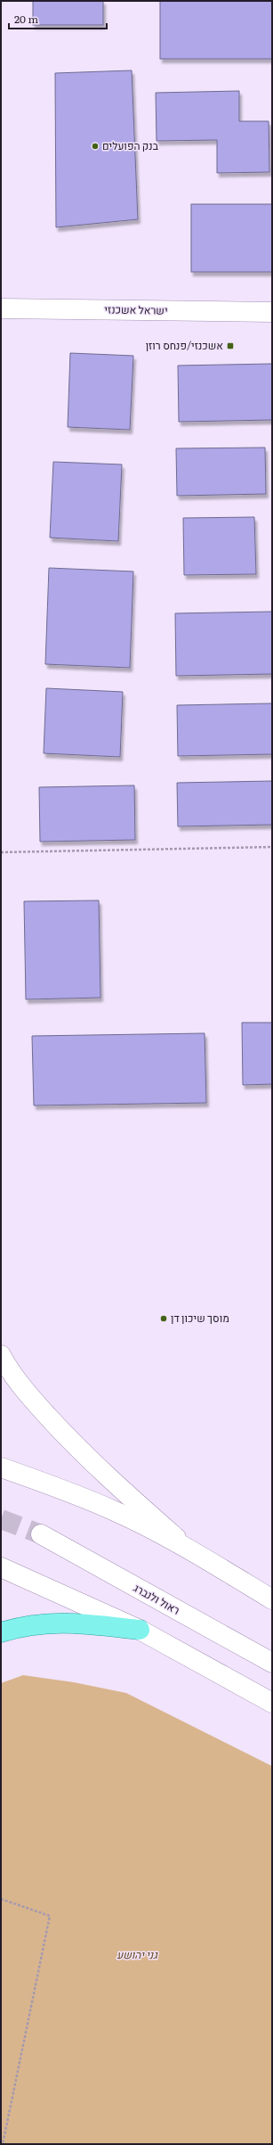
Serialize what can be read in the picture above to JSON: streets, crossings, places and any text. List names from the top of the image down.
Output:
{
  "streets": {
    "street": ["ישראל אשכנזי", "ראול ולנברג"]
  },
  "parks": ["גני יהושע"],
  "places": {
    "other": ["בנק הפועלים", "מוסך שיכון דן"],
    "transit": ["אשכנזי/פנחס רוזן"]
  },
  "scale_bar": "20 m"
}
